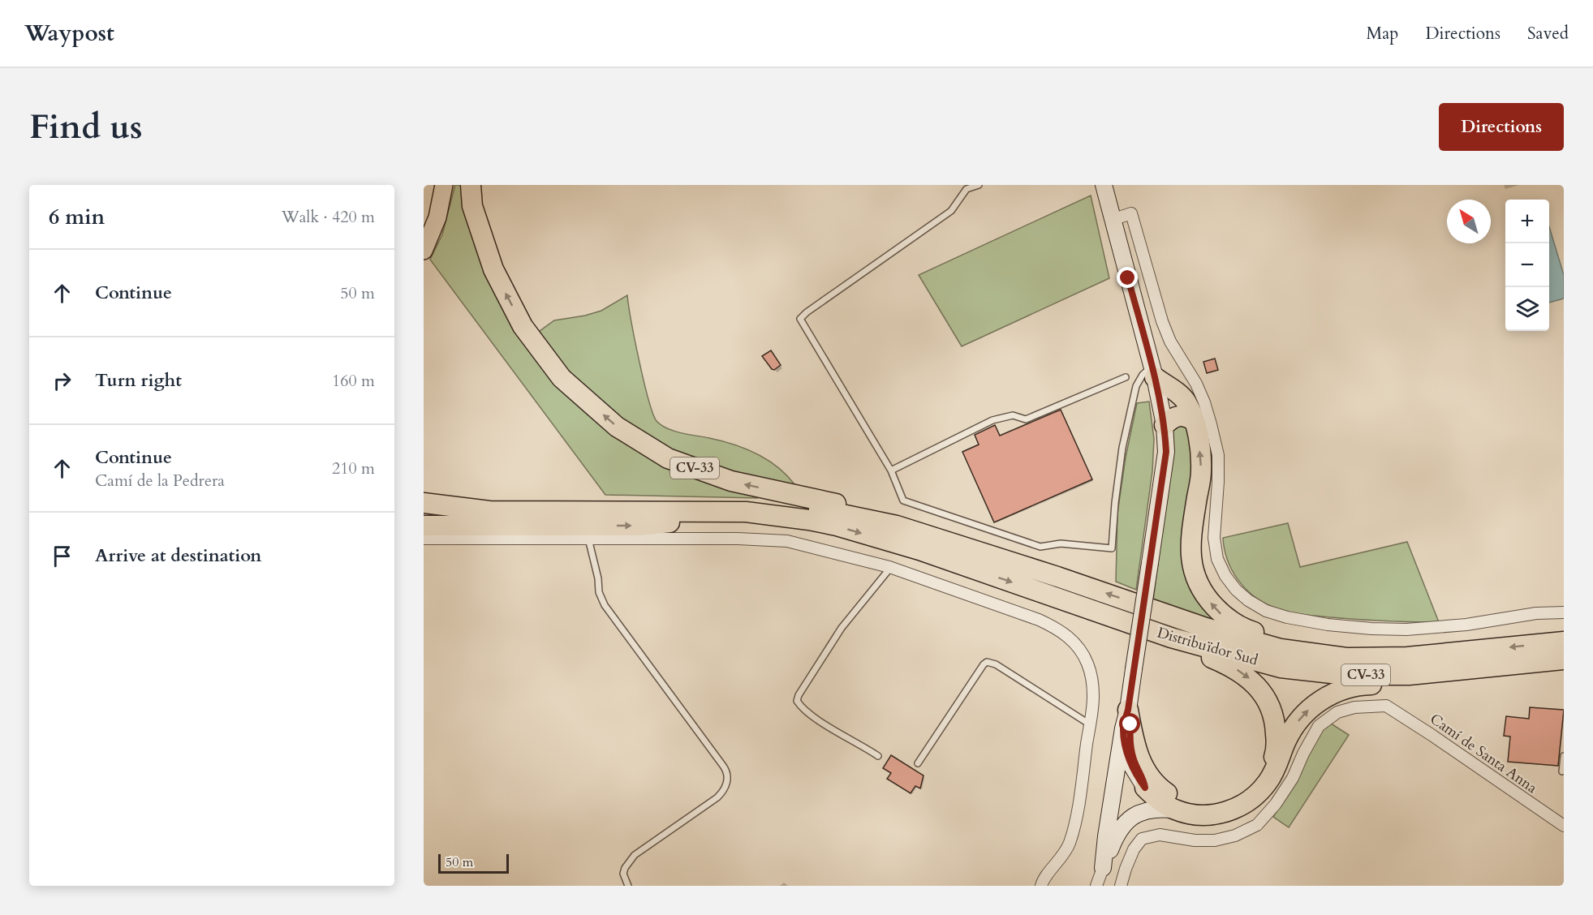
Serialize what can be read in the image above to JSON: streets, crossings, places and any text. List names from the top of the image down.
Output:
{
  "streets": {
    "highway": ["CV-33", "Distribuïdor Sud"],
    "street": ["Camí de Santa Anna"]
  },
  "crossings": [
    ["CV-33", "Distribuïdor Sud"]
  ],
  "scale_bar": "50 m",
  "north": "top left",
  "page": {
    "header": "Waypost",
    "nav": ["Map", "Directions", "Saved"],
    "buttons": "Directions",
    "title": "Find us",
    "heading": ["6 min", "Walk · 420 m"],
    "map_buttons": ["+", "−"],
    "list": [
      ["Continue", "50 m"],
      ["Turn right", "160 m"],
      ["Continue", "Camí de la Pedrera", "210 m"],
      "Arrive at destination"
    ],
    "scale": "50 m"
  }
}
